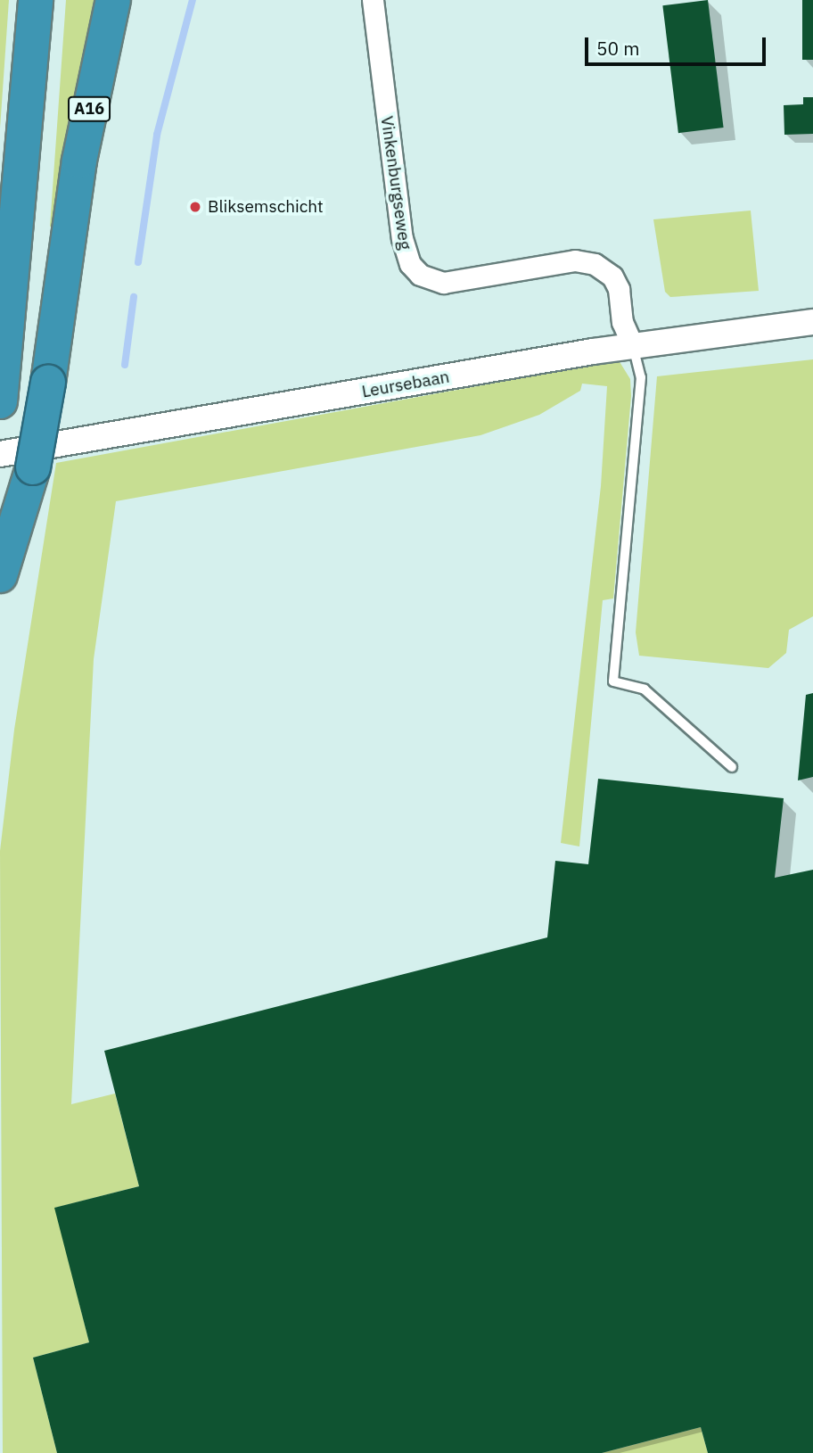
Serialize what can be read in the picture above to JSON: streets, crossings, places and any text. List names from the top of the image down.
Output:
{
  "streets": {
    "highway": ["A16"],
    "street": ["Vinkenburgseweg", "Leursebaan"]
  },
  "crossings": [
    ["Vinkenburgseweg", "Leursebaan"]
  ],
  "places": ["Bliksemschicht"],
  "scale_bar": "50 m"
}
